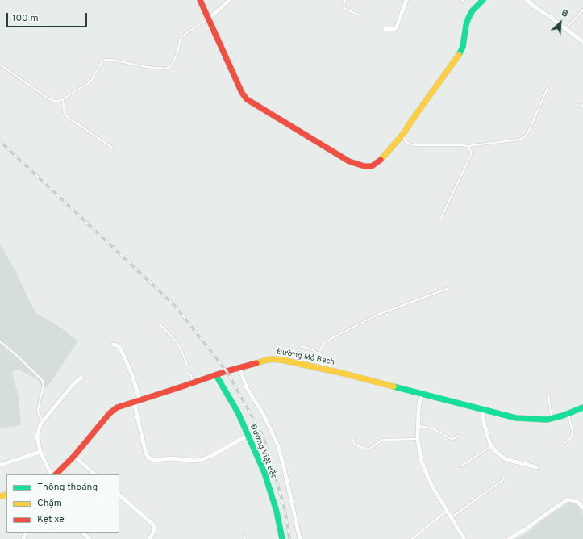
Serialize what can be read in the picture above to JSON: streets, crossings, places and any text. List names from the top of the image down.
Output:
{
  "streets": {
    "street": ["Đường Mỏ Bạch", "Đường Việt Bắc"]
  },
  "crossings": [
    ["Đường Mỏ Bạch", "Đường Việt Bắc"]
  ],
  "legend": ["Thông thoáng", "Chậm", "Kẹt xe"],
  "scale_bar": "100 m",
  "north": "top right"
}
